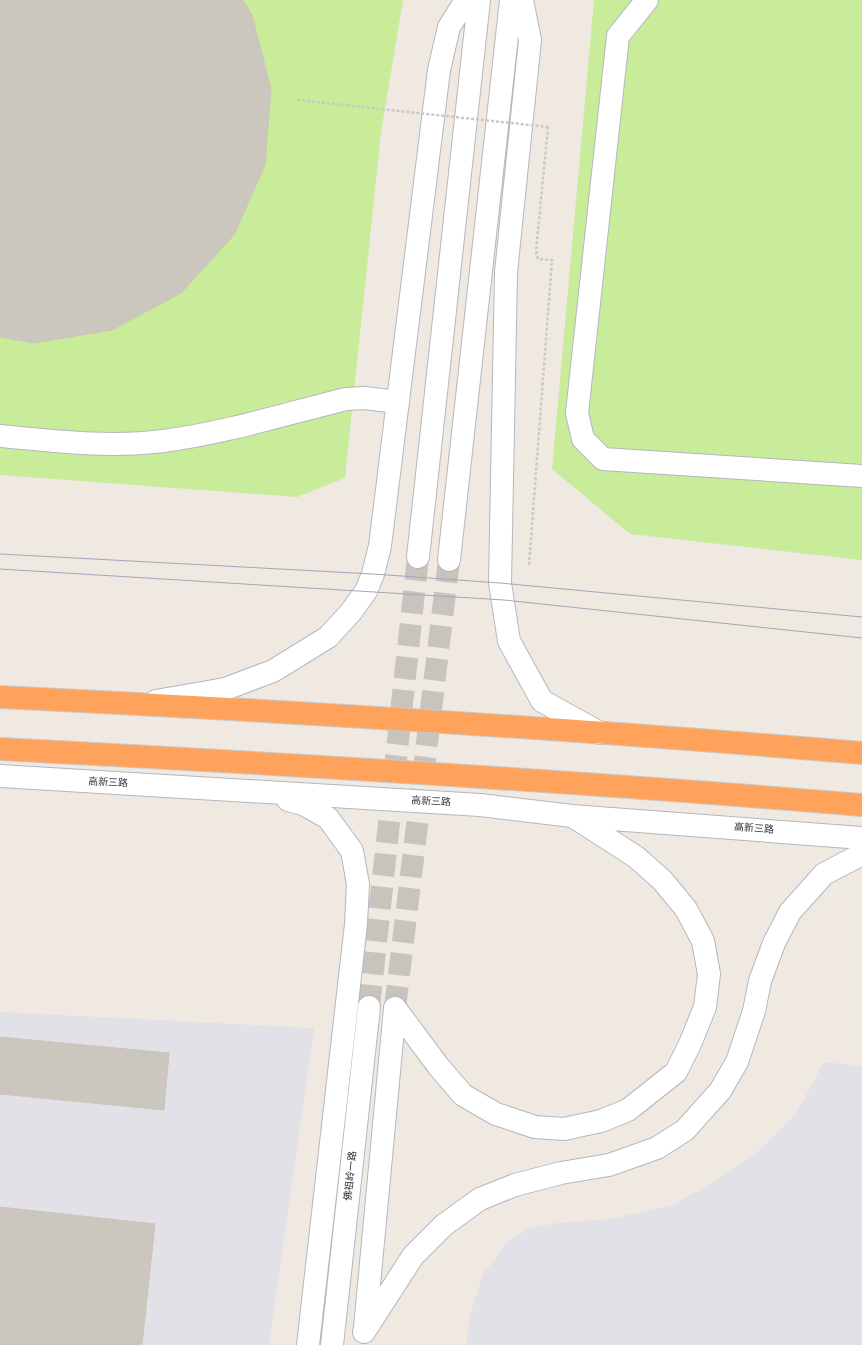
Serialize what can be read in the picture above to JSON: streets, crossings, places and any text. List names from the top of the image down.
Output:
{
  "streets": {
    "street": ["高新三路", "佛祖岭一路"]
  }
}
